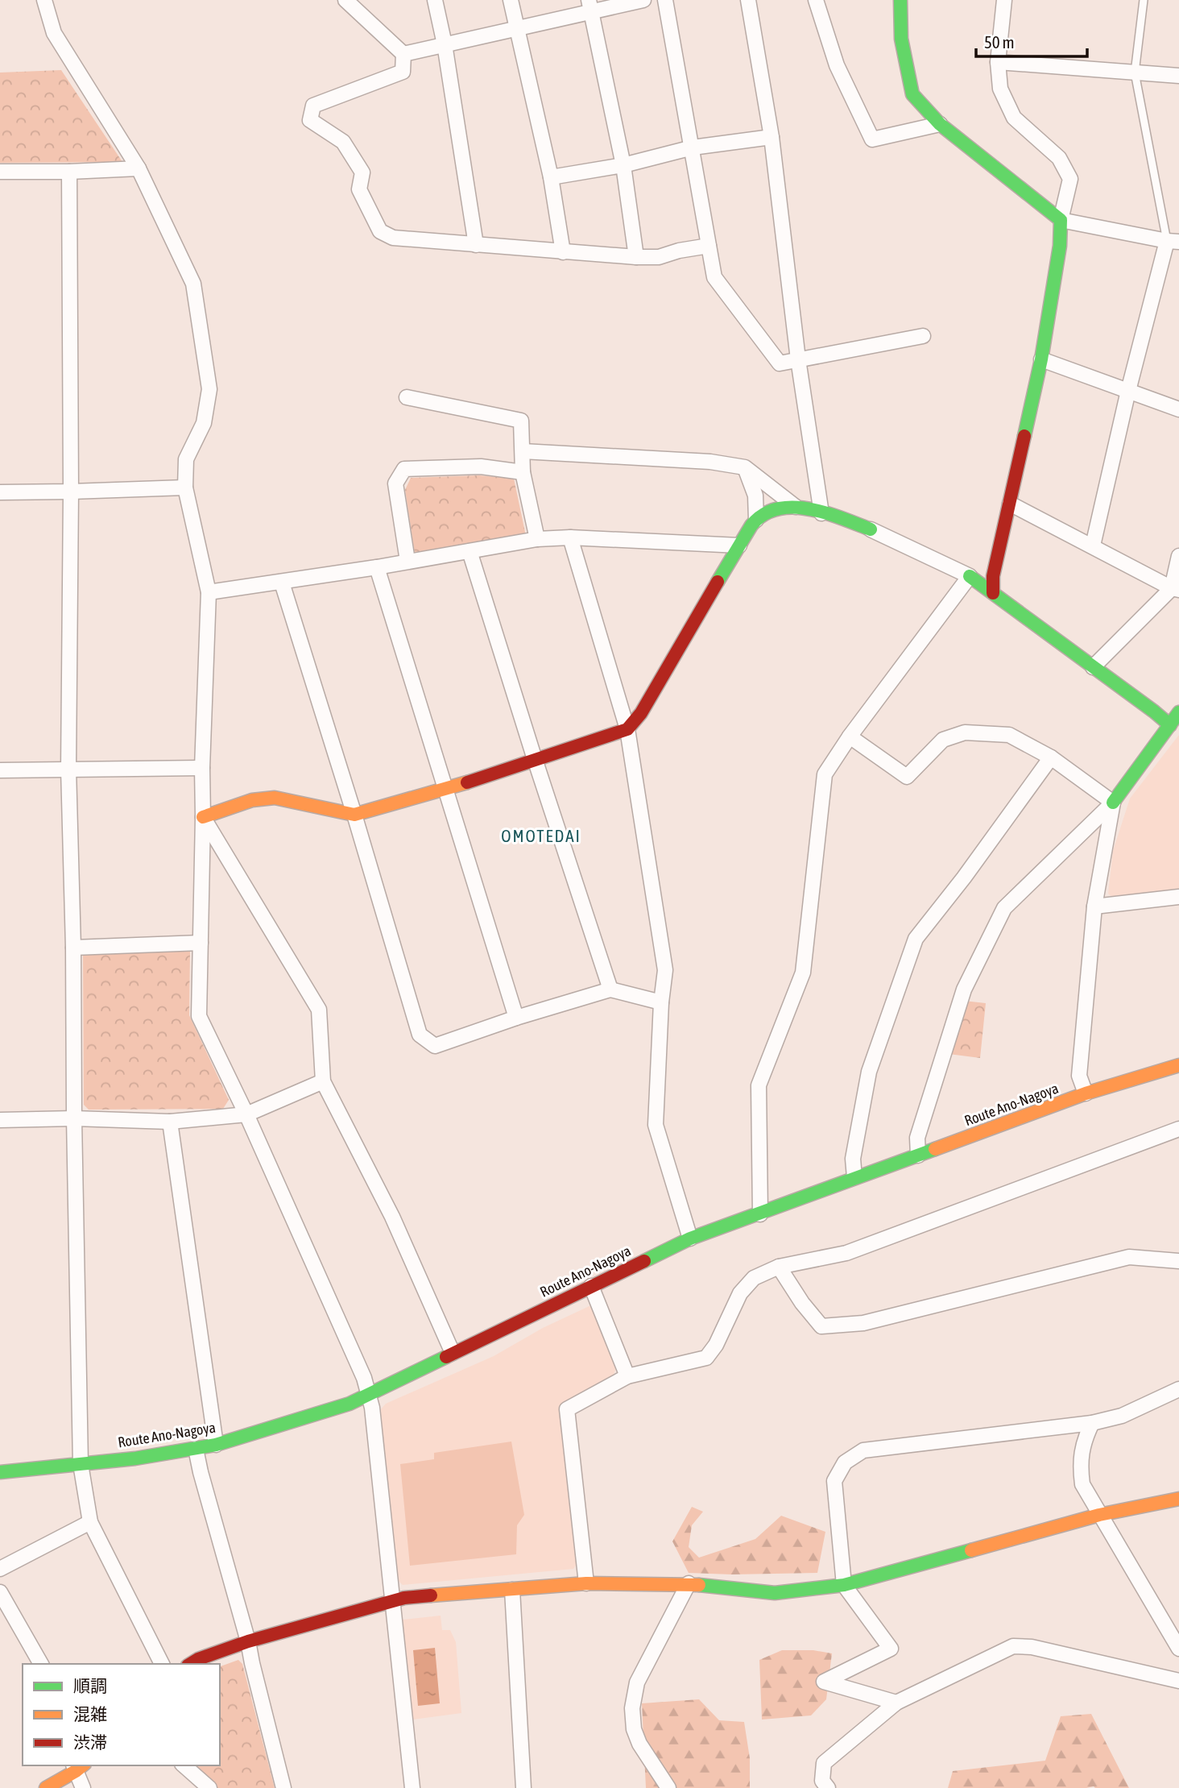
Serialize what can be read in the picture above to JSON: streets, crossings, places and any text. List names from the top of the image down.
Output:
{
  "streets": {
    "street": ["Route Ano-Nagoya"]
  },
  "districts": ["OMOTEDAI"],
  "legend": ["順調", "混雑", "渋滞"],
  "scale_bar": "50 m"
}
